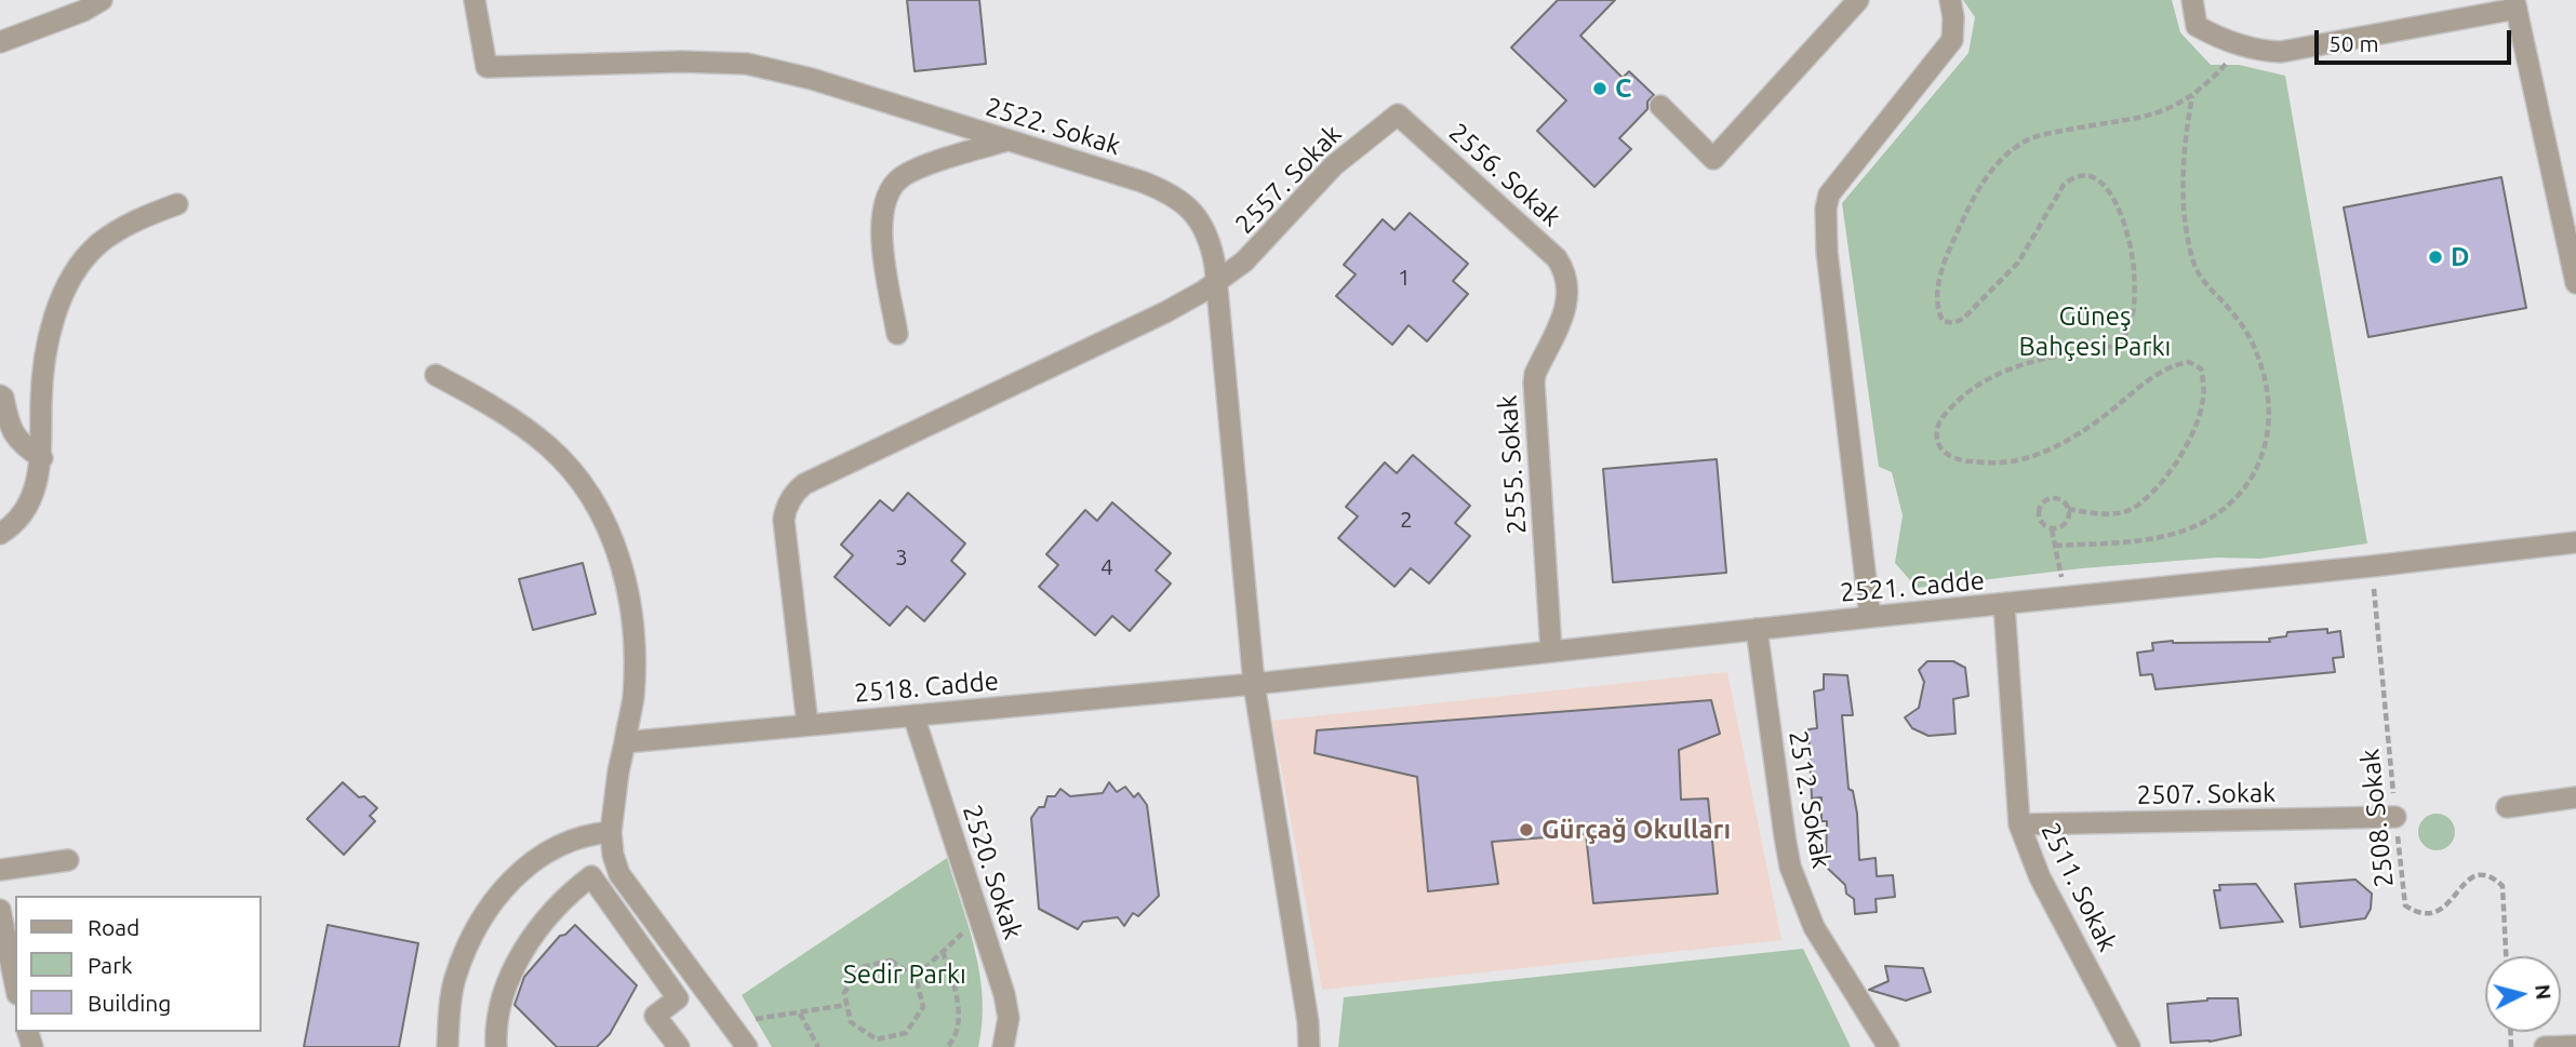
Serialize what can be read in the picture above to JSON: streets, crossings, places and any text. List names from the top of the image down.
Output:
{
  "streets": {
    "street": [
      "2522. Sokak",
      "2556. Sokak",
      "2557. Sokak",
      "2555. Sokak",
      "2521. Cadde",
      "2518. Cadde",
      "2507. Sokak",
      "2512. Sokak",
      "2520. Sokak",
      "2511. Sokak"
    ],
    "path": ["2508. Sokak"]
  },
  "crossings": [
    ["2522. Sokak", "2557. Sokak"],
    ["2522. Sokak", "2521. Cadde"],
    ["2522. Sokak", "2518. Cadde"],
    ["2556. Sokak", "2557. Sokak"],
    ["2556. Sokak", "2555. Sokak"],
    ["2557. Sokak", "2518. Cadde"],
    ["2555. Sokak", "2521. Cadde"],
    ["2521. Cadde", "2518. Cadde"],
    ["2521. Cadde", "2512. Sokak"],
    ["2521. Cadde", "2508. Sokak"],
    ["2521. Cadde", "2511. Sokak"],
    ["2518. Cadde", "2520. Sokak"],
    ["2507. Sokak", "2508. Sokak"],
    ["2507. Sokak", "2511. Sokak"]
  ],
  "parks": ["Güneş Bahçesi Parkı", "Sedir Parkı"],
  "places": ["C", "D", "Gürçağ Okulları"],
  "house_numbers": [
    "1",
    "2",
    "3",
    "4"
  ],
  "legend": ["Road", "Park", "Building"],
  "scale_bar": "50 m",
  "north": "right"
}
